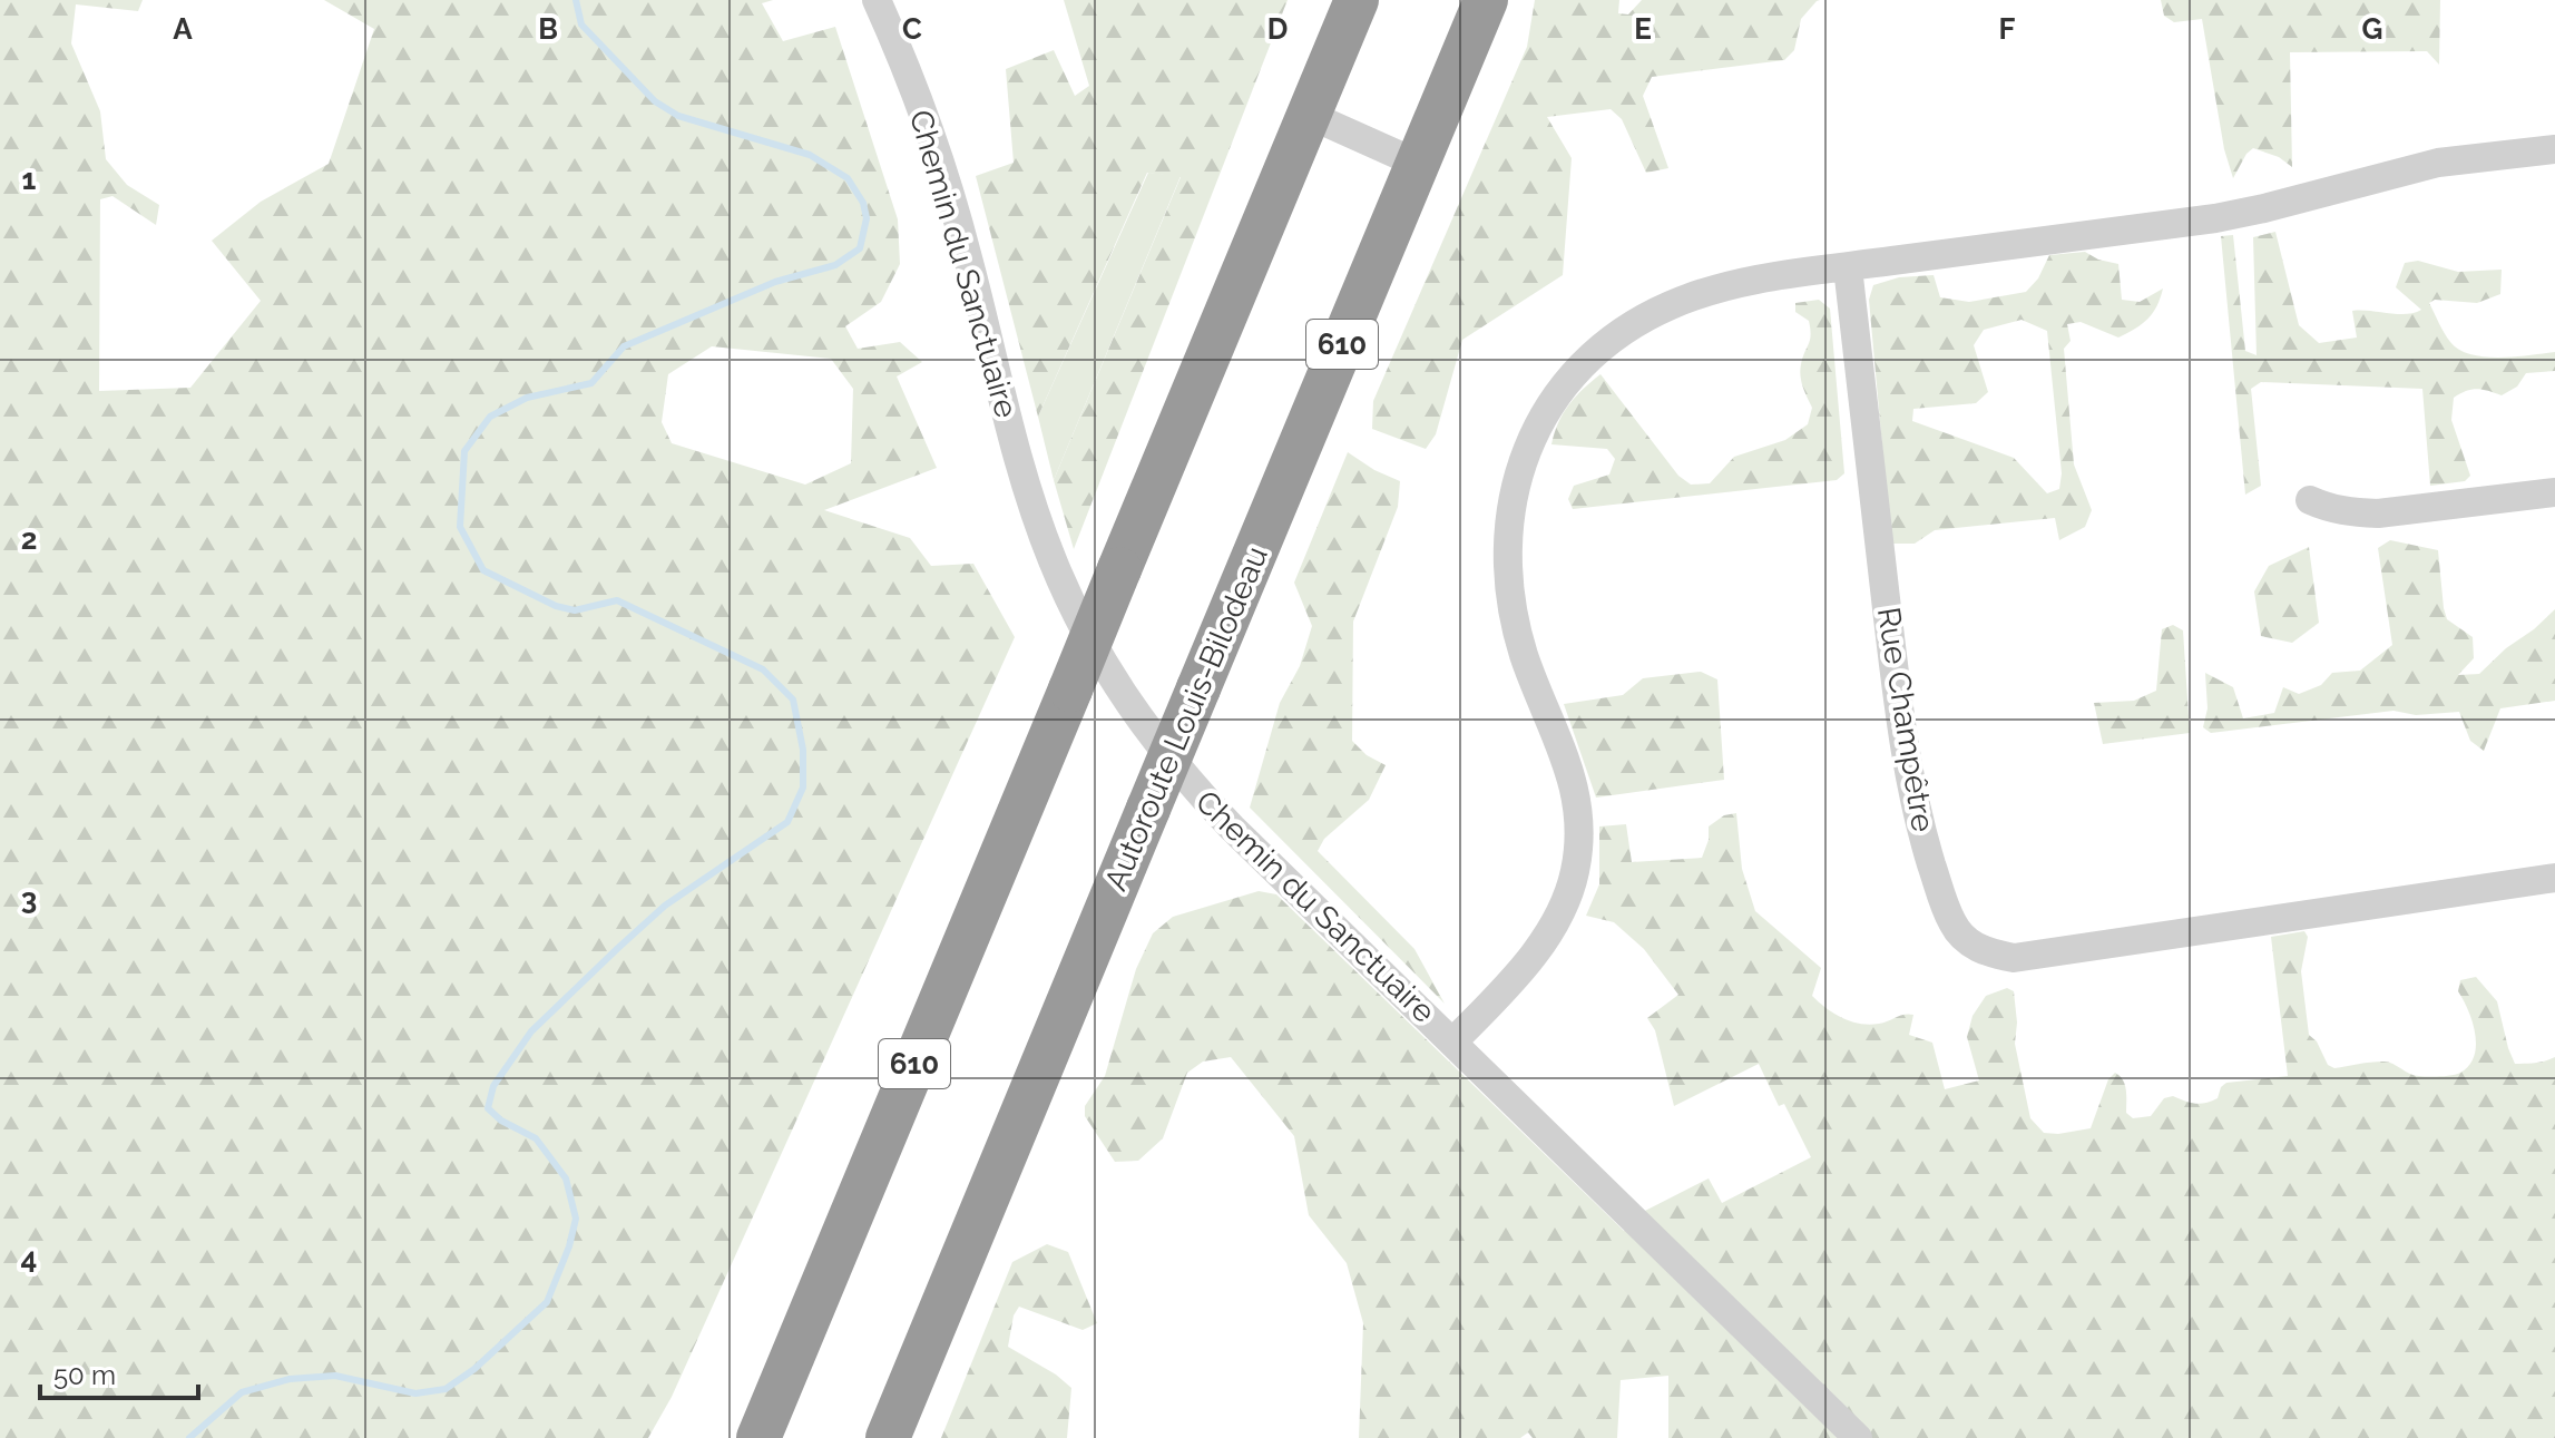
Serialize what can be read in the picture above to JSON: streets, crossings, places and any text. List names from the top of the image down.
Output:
{
  "streets": {
    "highway": ["610", "Autoroute Louis-Bilodeau"],
    "street": ["Chemin du Sanctuaire", "Rue Champêtre"]
  },
  "scale_bar": "50 m",
  "grid": {
    "columns": [
      "A",
      "B",
      "C",
      "D",
      "E",
      "F",
      "G"
    ],
    "rows": [
      "1",
      "2",
      "3",
      "4"
    ]
  }
}
